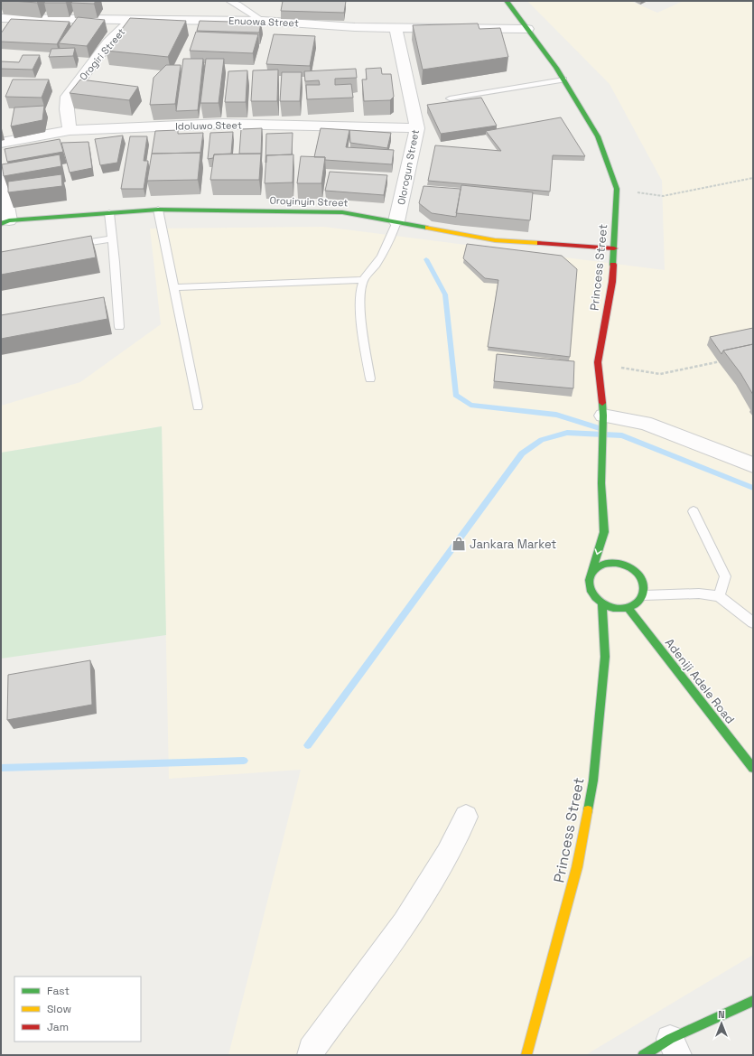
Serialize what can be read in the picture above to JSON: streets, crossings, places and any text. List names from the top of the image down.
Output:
{
  "streets": {
    "street": [
      "Enuowa Street",
      "Orogiri Street",
      "Idoluwo Steet",
      "Olorogun Street",
      "Oroyinyin Street",
      "Princess Street",
      "Adeniji Adele Road"
    ]
  },
  "crossings": [
    ["Enuowa Street", "Orogiri Street"],
    ["Enuowa Street", "Olorogun Street"],
    ["Enuowa Street", "Princess Street"],
    ["Orogiri Street", "Idoluwo Steet"],
    ["Idoluwo Steet", "Olorogun Street"],
    ["Olorogun Street", "Oroyinyin Street"],
    ["Oroyinyin Street", "Princess Street"],
    ["Princess Street", "Adeniji Adele Road"]
  ],
  "places": {
    "shop": ["Jankara Market"]
  },
  "legend": ["Fast", "Slow", "Jam"],
  "north": "top"
}
